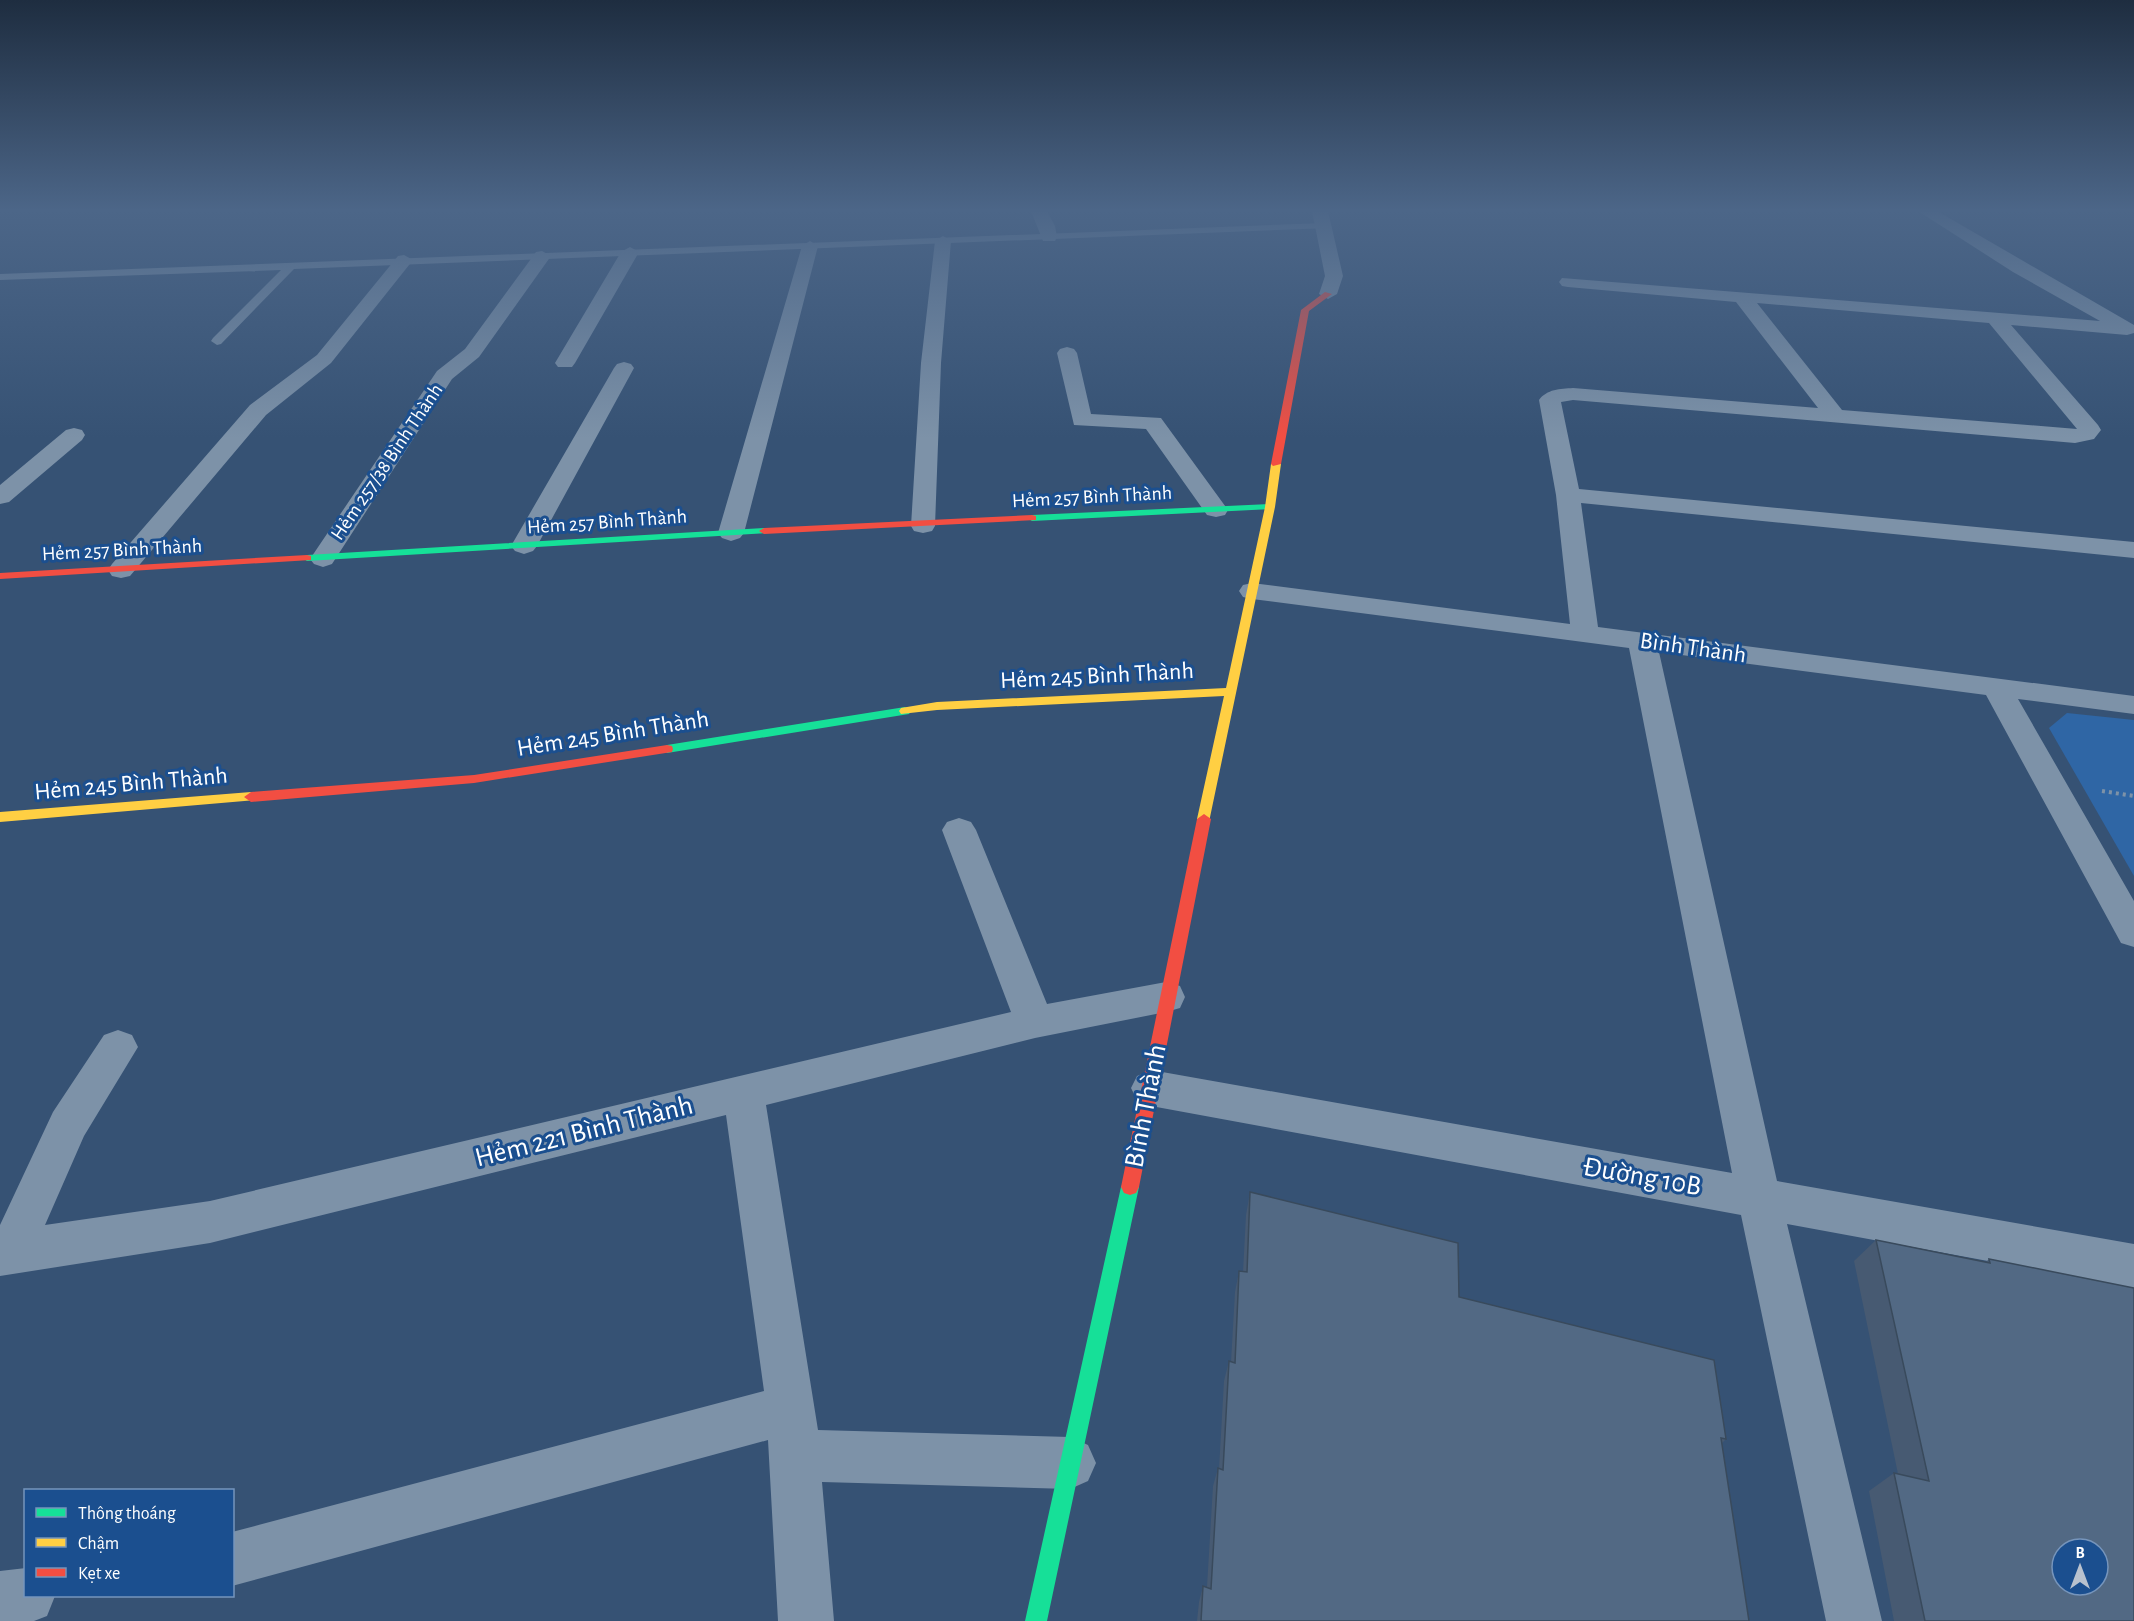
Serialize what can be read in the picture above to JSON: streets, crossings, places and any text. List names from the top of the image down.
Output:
{
  "streets": {
    "street": [
      "Hẻm 257/38 Bình Thành",
      "Hẻm 257 Bình Thành",
      "Bình Thành",
      "Hẻm 245 Bình Thành",
      "Hẻm 221 Bình Thành",
      "Đường 10B"
    ]
  },
  "crossings": [
    ["Hẻm 257/38 Bình Thành", "Hẻm 257 Bình Thành"],
    ["Hẻm 257 Bình Thành", "Bình Thành"],
    ["Bình Thành", "Hẻm 245 Bình Thành"],
    ["Bình Thành", "Hẻm 221 Bình Thành"],
    ["Bình Thành", "Đường 10B"]
  ],
  "legend": ["Thông thoáng", "Chậm", "Kẹt xe"],
  "north": "top"
}
